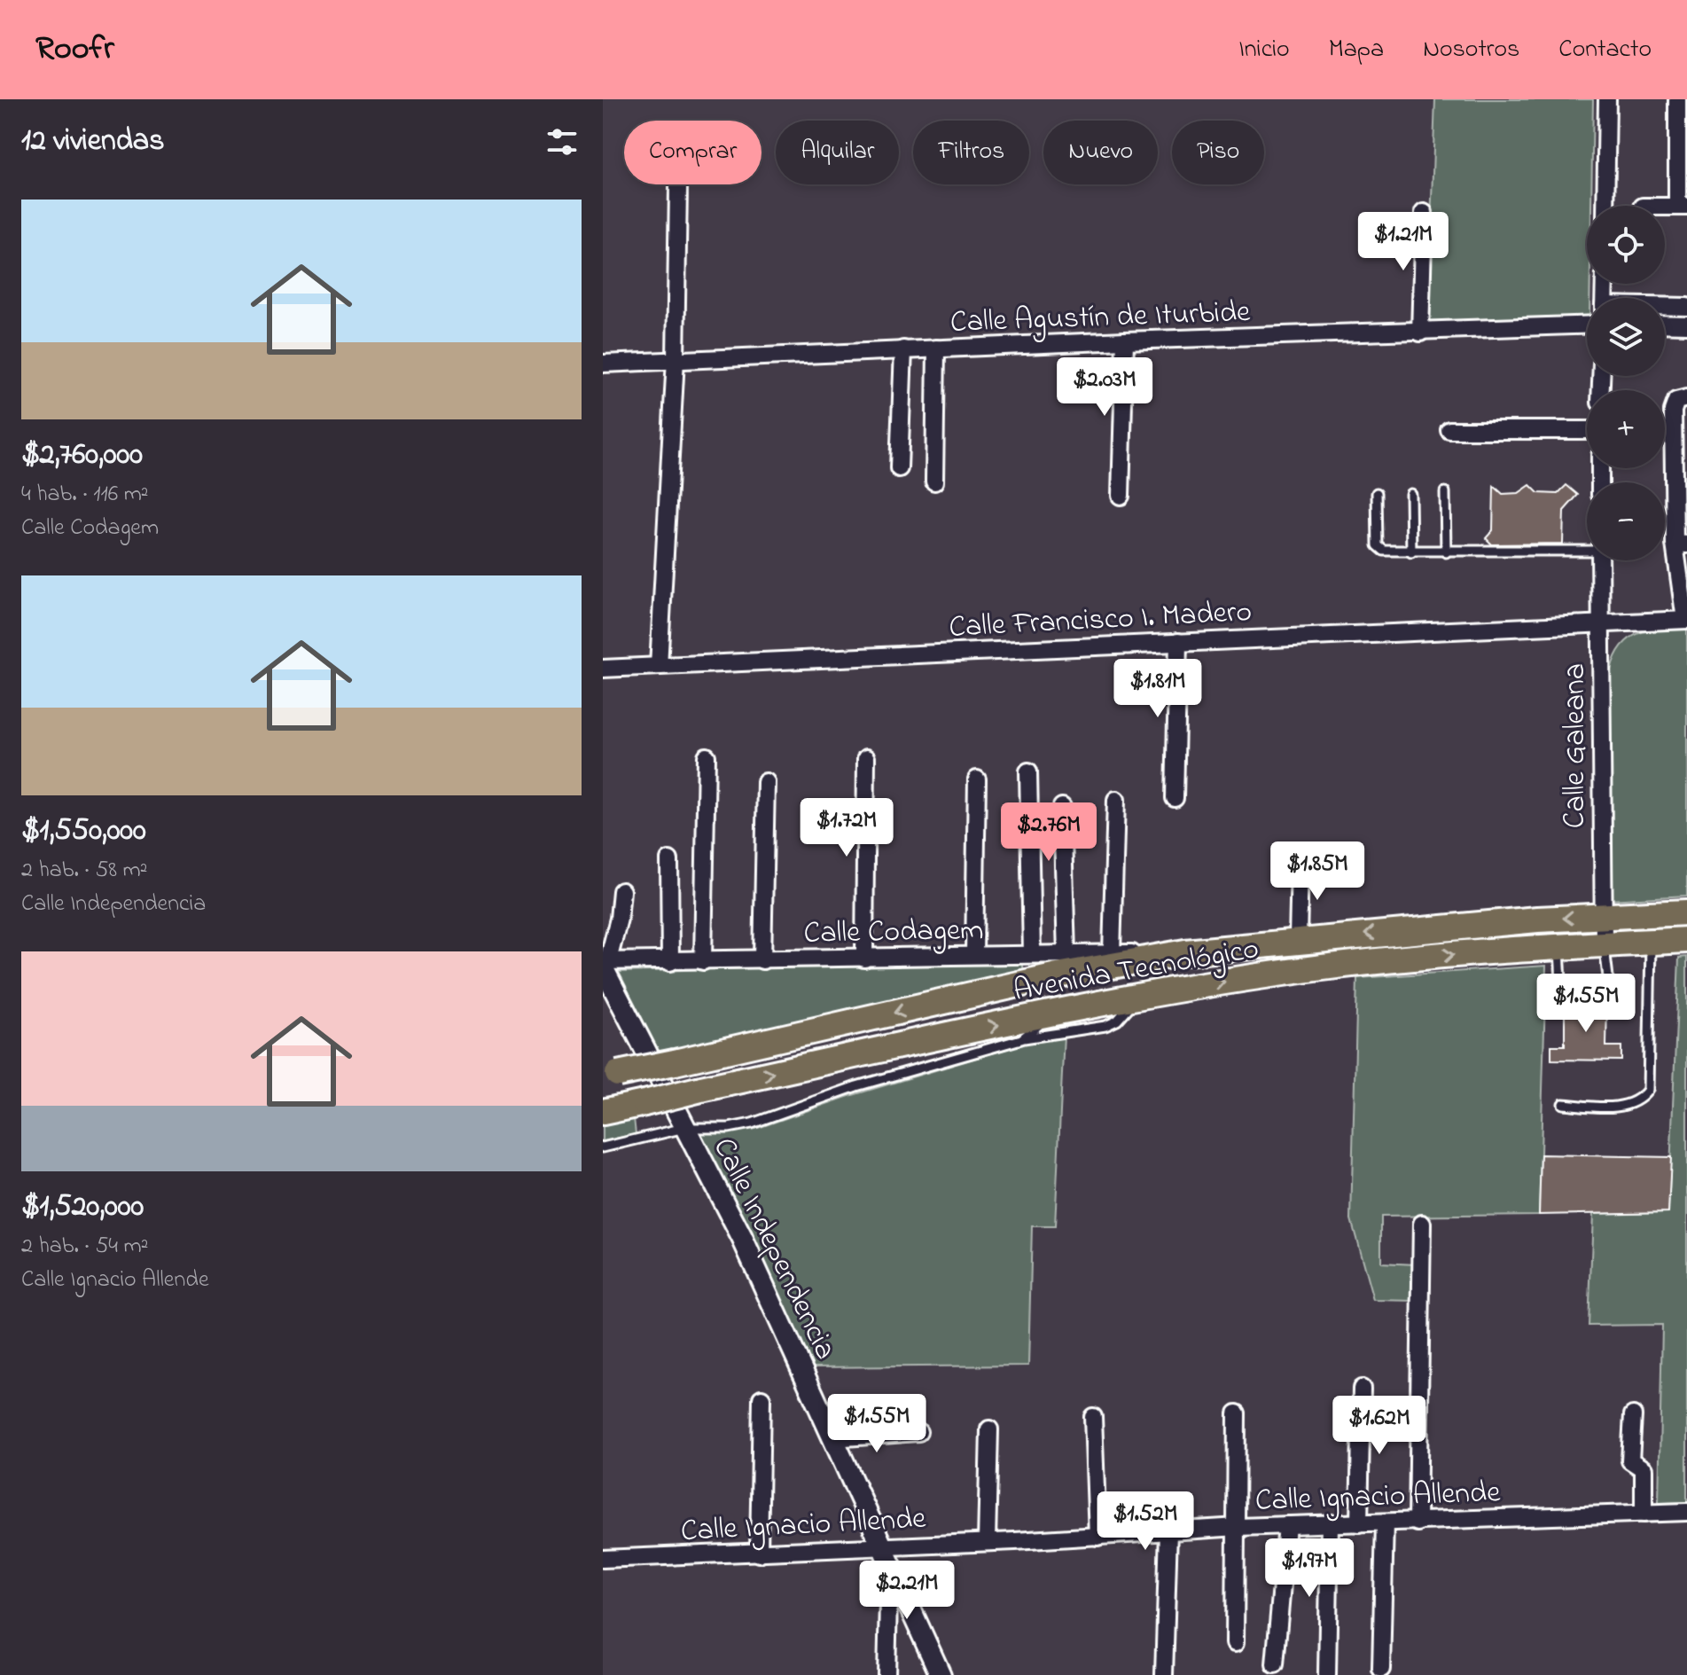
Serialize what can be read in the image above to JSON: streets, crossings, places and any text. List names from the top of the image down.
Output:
{
  "streets": {
    "main road": ["Avenida Tecnológico"],
    "street": [
      "Calle Agustín de Iturbide",
      "Calle Francisco I. Madero",
      "Calle Galeana",
      "Calle Codagem",
      "Calle Independencia",
      "Calle Ignacio Allende"
    ]
  },
  "crossings": [
    ["Calle Francisco I. Madero", "Calle Galeana"],
    ["Calle Galeana", "Avenida Tecnológico"],
    ["Calle Codagem", "Avenida Tecnológico"],
    ["Calle Codagem", "Calle Independencia"],
    ["Calle Independencia", "Calle Ignacio Allende"]
  ],
  "page": {
    "header": "Roofr",
    "nav": [
      "Inicio",
      "Mapa",
      "Nosotros",
      "Contacto"
    ],
    "heading": "12 viviendas",
    "chip": [
      "Comprar",
      "Alquilar",
      "Filtros",
      "Nuevo",
      "Piso"
    ],
    "list": [
      {
        "name": "$2,760,000",
        "note": "4 hab. · 116 m² · Calle Codagem"
      },
      {
        "name": "$1,550,000",
        "note": "2 hab. · 58 m² · Calle Independencia"
      },
      {
        "name": "$1,520,000",
        "note": "2 hab. · 54 m² · Calle Ignacio Allende"
      }
    ],
    "map_buttons": ["+", "−"],
    "price": [
      "$1.21M",
      "$2.03M",
      "$1.81M",
      "$1.72M",
      "$2.76M",
      "$1.85M",
      "$1.55M",
      "$1.55M",
      "$1.62M",
      "$1.52M",
      "$1.97M",
      "$2.21M"
    ]
  }
}
